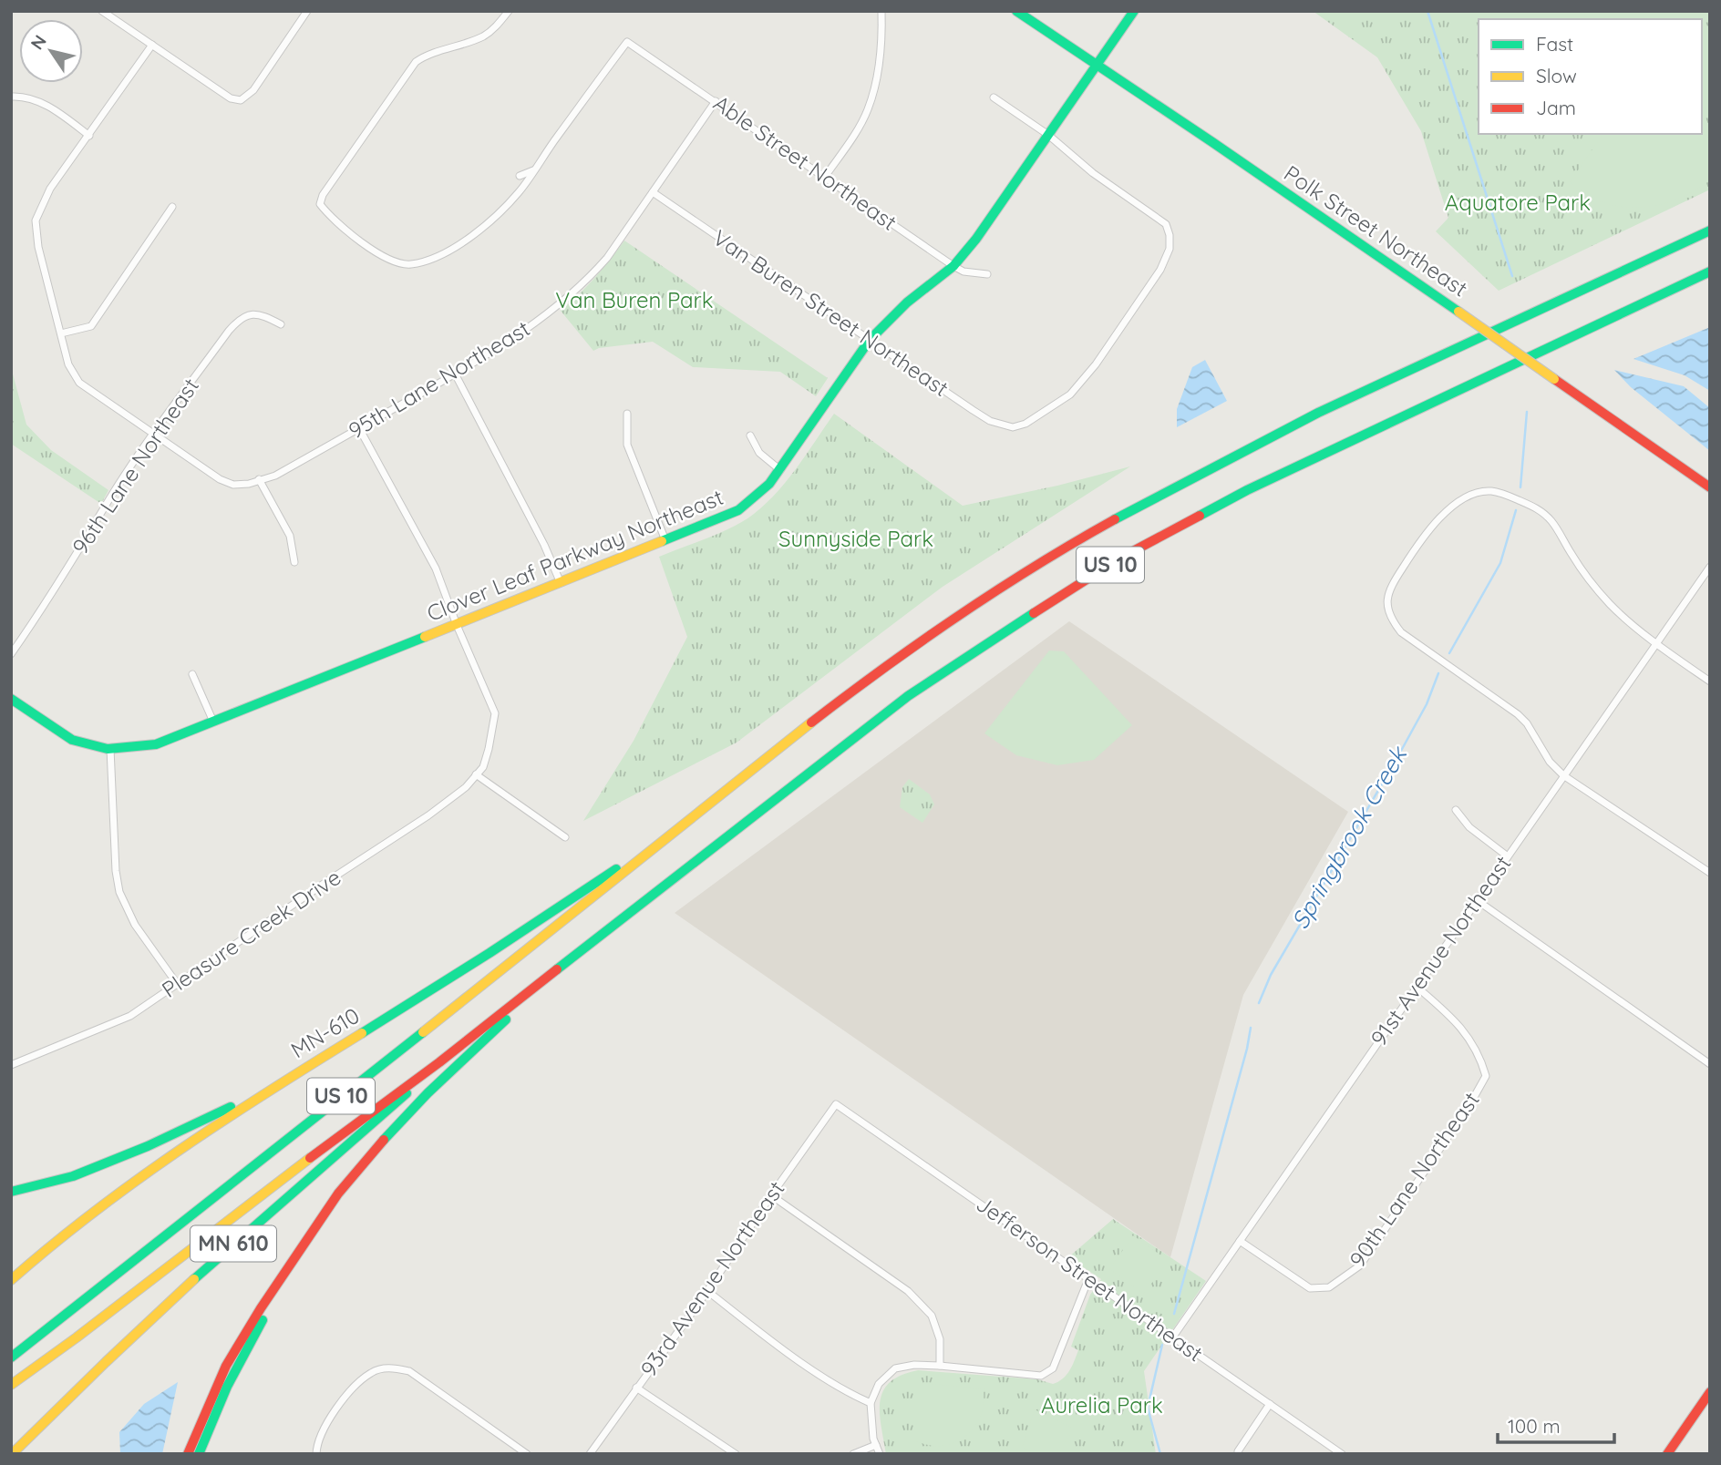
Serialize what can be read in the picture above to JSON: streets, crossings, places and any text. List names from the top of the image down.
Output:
{
  "streets": {
    "main road": [
      "Polk Street Northeast",
      "Clover Leaf Parkway Northeast",
      "US 10",
      "MN-610",
      "MN 610"
    ],
    "street": [
      "Able Street Northeast",
      "Van Buren Street Northeast",
      "95th Lane Northeast",
      "96th Lane Northeast",
      "Pleasure Creek Drive",
      "91st Avenue Northeast",
      "90th Lane Northeast",
      "93rd Avenue Northeast",
      "Jefferson Street Northeast"
    ]
  },
  "crossings": [
    ["Able Street Northeast", "95th Lane Northeast"],
    ["Able Street Northeast", "Clover Leaf Parkway Northeast"],
    ["Polk Street Northeast", "Clover Leaf Parkway Northeast"],
    ["Van Buren Street Northeast", "95th Lane Northeast"],
    ["Van Buren Street Northeast", "Clover Leaf Parkway Northeast"],
    ["95th Lane Northeast", "96th Lane Northeast"],
    ["95th Lane Northeast", "Pleasure Creek Drive"],
    ["Clover Leaf Parkway Northeast", "Pleasure Creek Drive"],
    ["US 10", "MN-610"],
    ["US 10", "MN 610"],
    ["91st Avenue Northeast", "90th Lane Northeast"],
    ["91st Avenue Northeast", "Jefferson Street Northeast"],
    ["93rd Avenue Northeast", "Jefferson Street Northeast"]
  ],
  "water": ["Springbrook Creek"],
  "parks": [
    "Aquatore Park",
    "Van Buren Park",
    "Sunnyside Park",
    "Aurelia Park"
  ],
  "legend": ["Fast", "Slow", "Jam"],
  "scale_bar": "100 m",
  "north": "top left"
}
